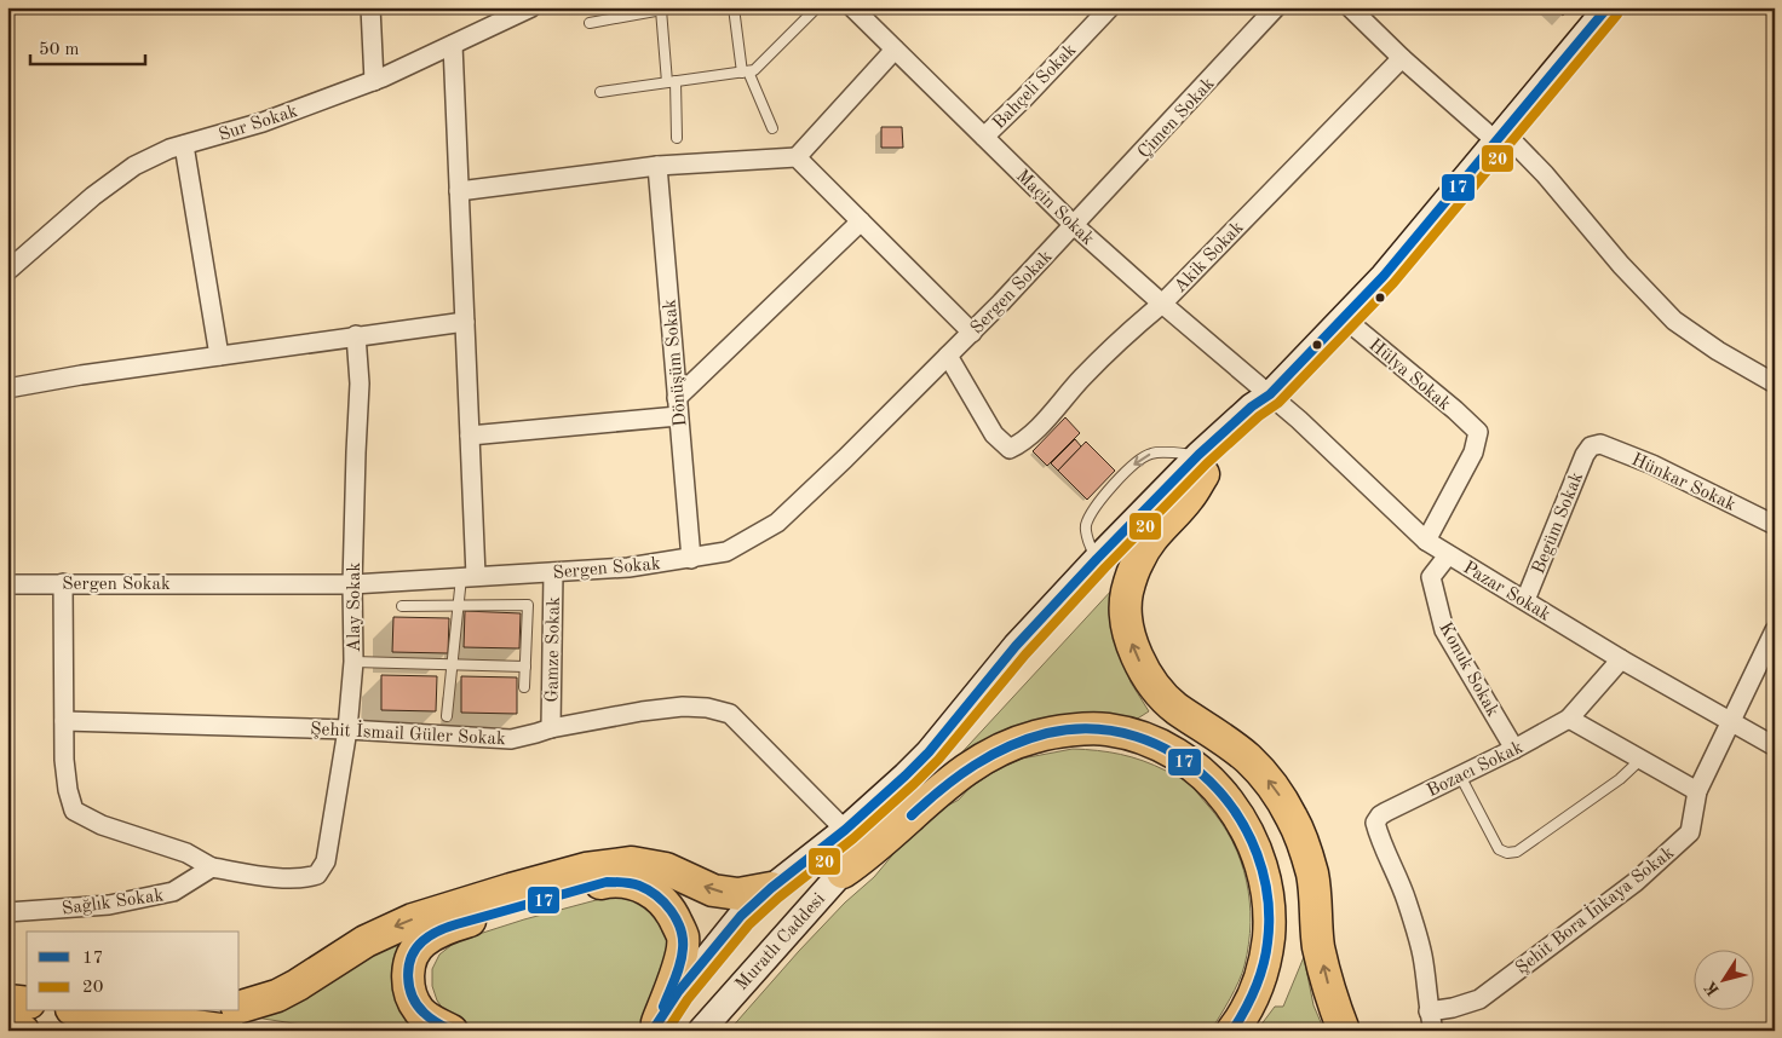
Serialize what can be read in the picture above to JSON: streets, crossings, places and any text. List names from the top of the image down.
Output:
{
  "streets": {
    "main road": ["Muratlı Caddesi"],
    "street": [
      "Bahçeli Sokak",
      "Çimen Sokak",
      "Sur Sokak",
      "Maçin Sokak",
      "Akik Sokak",
      "Sergen Sokak",
      "Dönüşüm Sokak",
      "Hülya Sokak",
      "Hünkar Sokak",
      "Begüm Sokak",
      "Pazar Sokak",
      "Alay Sokak",
      "Gamze Sokak",
      "Konuk Sokak",
      "Şehit İsmail Güler Sokak",
      "Bozacı Sokak",
      "Sağlık Sokak",
      "Şehit Bora İnkaya Sokak"
    ]
  },
  "crossings": [
    ["Bahçeli Sokak", "Maçin Sokak"],
    ["Çimen Sokak", "Maçin Sokak"],
    ["Çimen Sokak", "Sergen Sokak"],
    ["Maçin Sokak", "Akik Sokak"],
    ["Maçin Sokak", "Sergen Sokak"],
    ["Maçin Sokak", "Pazar Sokak"],
    ["Maçin Sokak", "Muratlı Caddesi"],
    ["Akik Sokak", "Sergen Sokak"],
    ["Sergen Sokak", "Dönüşüm Sokak"],
    ["Sergen Sokak", "Alay Sokak"],
    ["Sergen Sokak", "Gamze Sokak"],
    ["Hülya Sokak", "Pazar Sokak"],
    ["Hülya Sokak", "Muratlı Caddesi"],
    ["Hünkar Sokak", "Begüm Sokak"],
    ["Begüm Sokak", "Pazar Sokak"],
    ["Pazar Sokak", "Konuk Sokak"],
    ["Pazar Sokak", "Bozacı Sokak"],
    ["Pazar Sokak", "Şehit Bora İnkaya Sokak"],
    ["Pazar Sokak", "Muratlı Caddesi"],
    ["Alay Sokak", "Şehit İsmail Güler Sokak"],
    ["Alay Sokak", "Sağlık Sokak"],
    ["Gamze Sokak", "Şehit İsmail Güler Sokak"],
    ["Konuk Sokak", "Bozacı Sokak"],
    ["Şehit İsmail Güler Sokak", "Muratlı Caddesi"],
    ["Bozacı Sokak", "Şehit Bora İnkaya Sokak"]
  ],
  "lines": ["transit line 17", "transit line 20"],
  "legend": ["17", "20"],
  "scale_bar": "50 m",
  "north": "bottom left"
}
